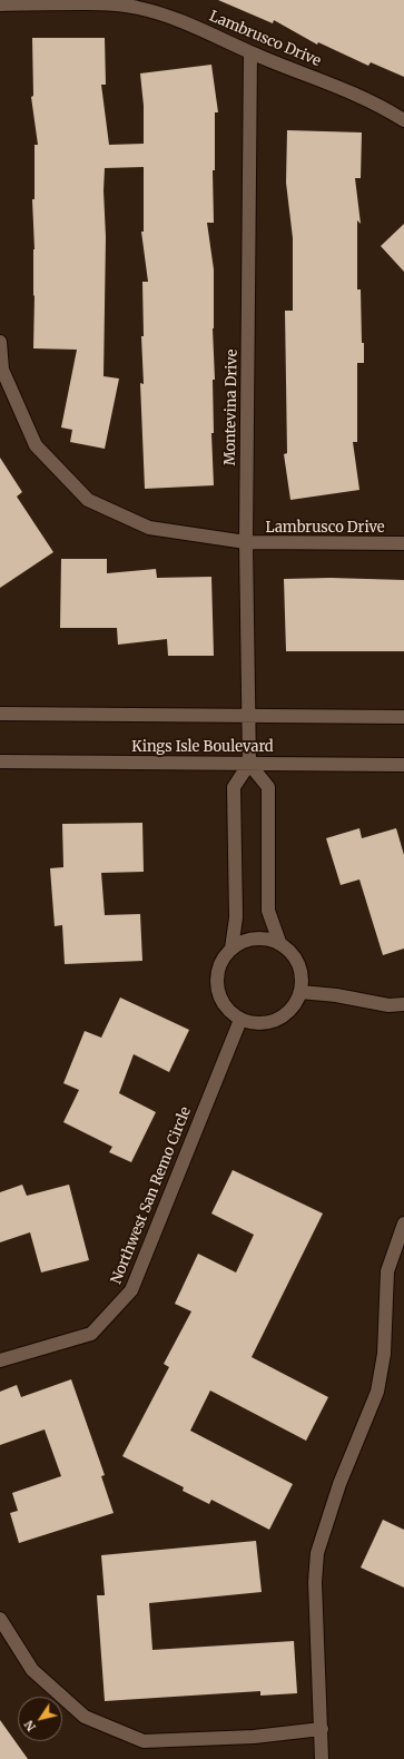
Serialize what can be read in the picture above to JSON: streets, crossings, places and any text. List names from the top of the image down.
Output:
{
  "streets": {
    "street": [
      "Lambrusco Drive",
      "Montevina Drive",
      "Kings Isle Boulevard",
      "Northwest San Remo Circle"
    ]
  },
  "crossings": [
    ["Lambrusco Drive", "Montevina Drive"],
    ["Montevina Drive", "Kings Isle Boulevard"]
  ],
  "north": "bottom left"
}
